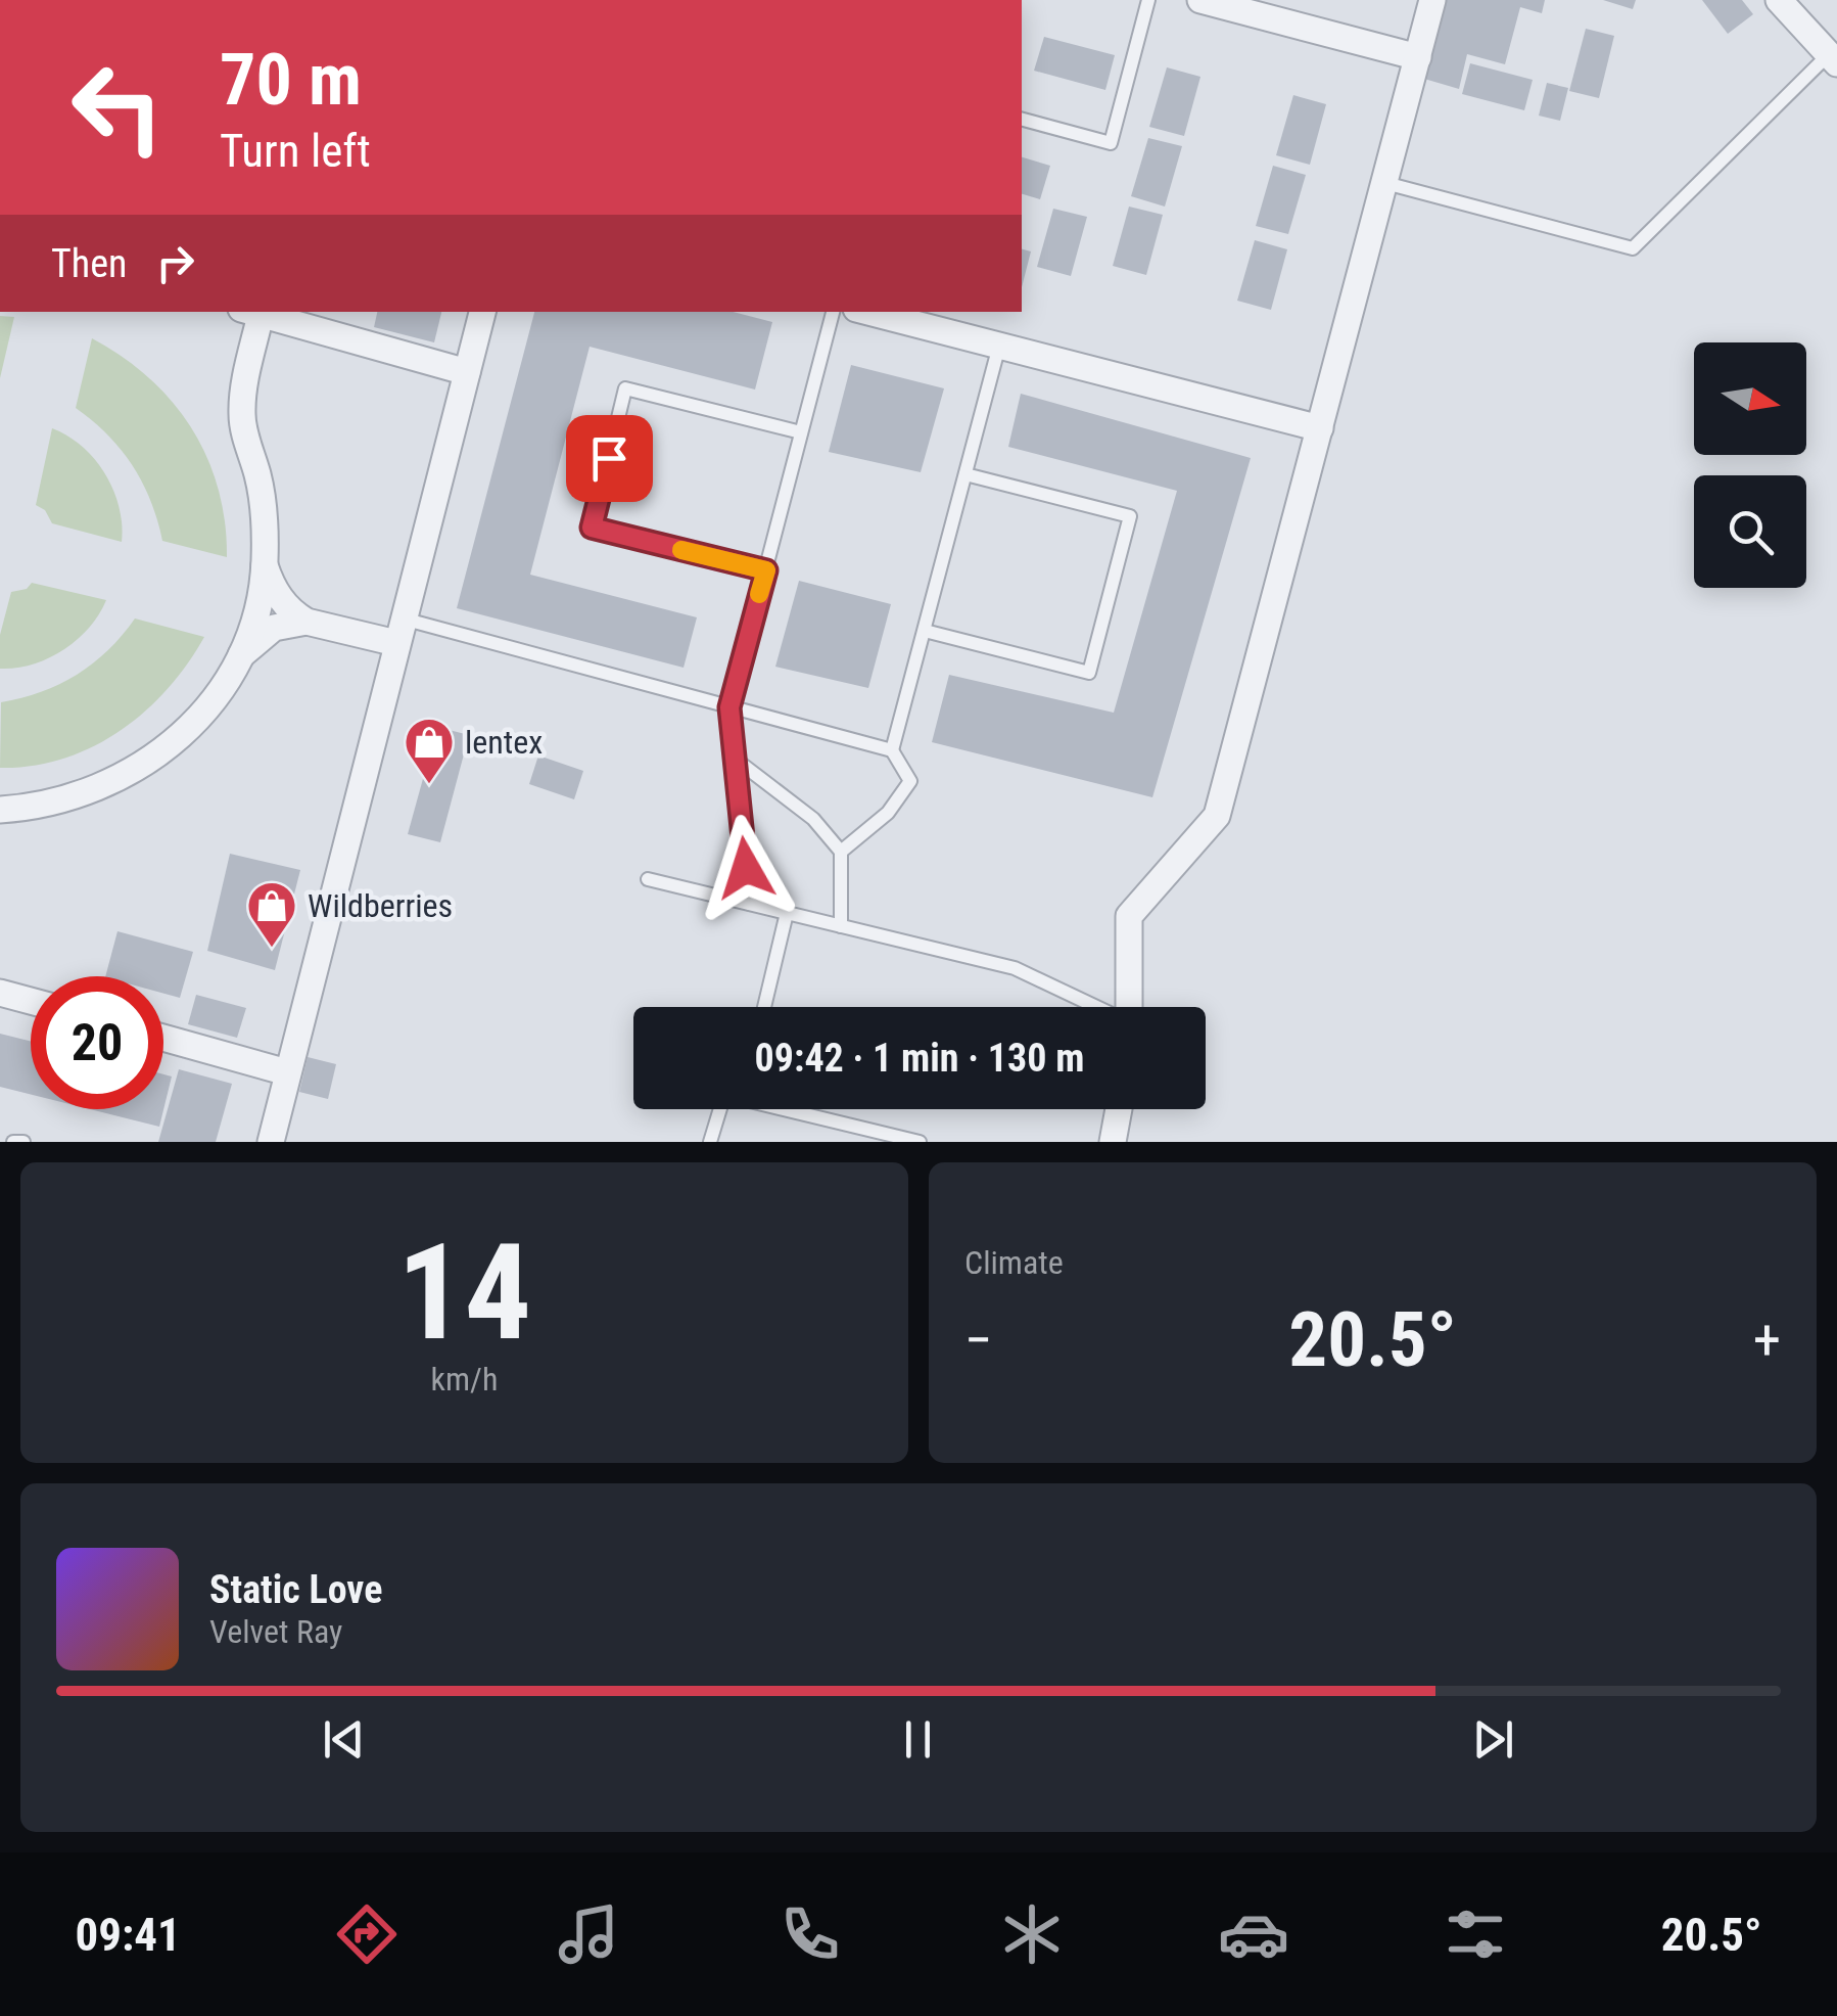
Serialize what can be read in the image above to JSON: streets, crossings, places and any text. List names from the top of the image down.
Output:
{
  "places": {
    "shop": ["lentex", "Wildberries"]
  },
  "north": "right",
  "page": {
    "turn": ["70 m", "Turn left"],
    "then": "Then",
    "limit": "20",
    "trip": "09:42 · 1 min · 130 m",
    "tile": [
      ["14", "km/h"],
      "Climate"
    ],
    "heat": ["−", "20.5°", "+"],
    "song": ["Static Love", "Velvet Ray"],
    "tabs": ["09:41", "20.5°"]
  }
}
